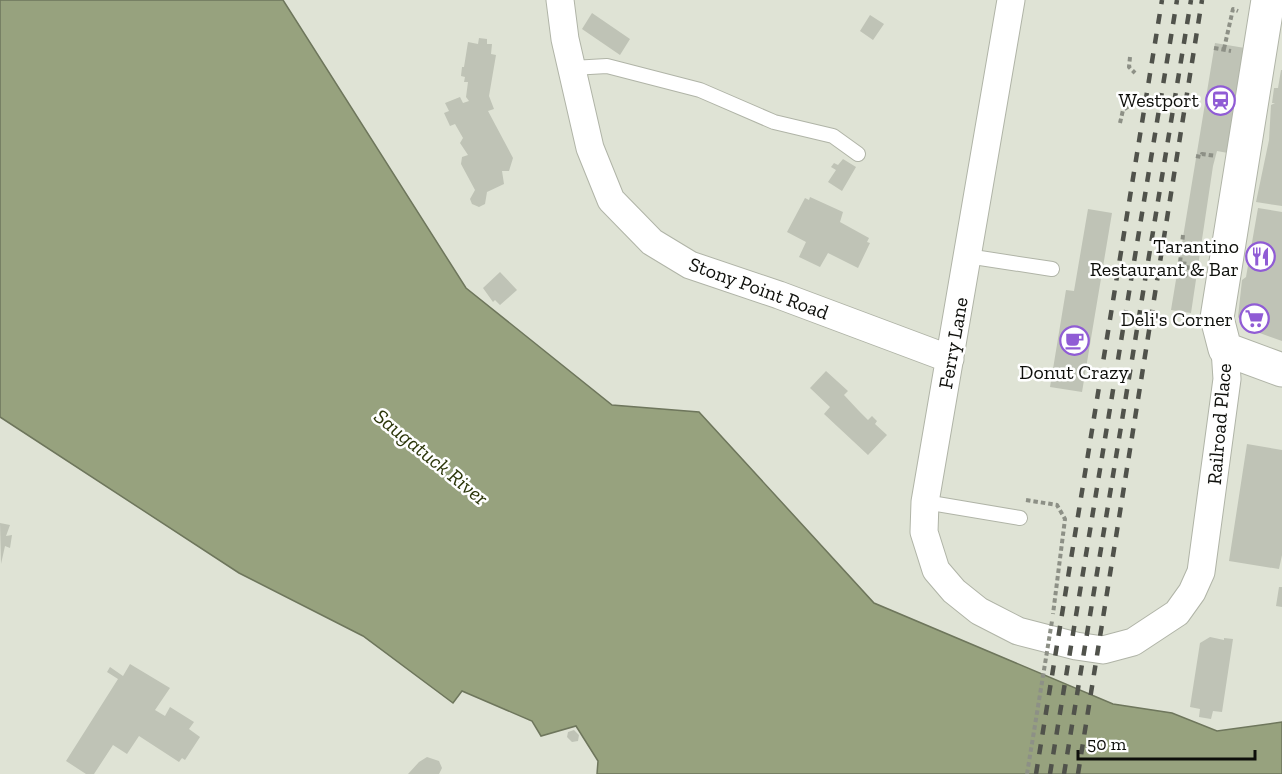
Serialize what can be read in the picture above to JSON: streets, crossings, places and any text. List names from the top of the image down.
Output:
{
  "streets": {
    "street": ["Stony Point Road", "Ferry Lane", "Railroad Place"]
  },
  "crossings": [
    ["Stony Point Road", "Ferry Lane"],
    ["Ferry Lane", "Railroad Place"]
  ],
  "water": ["Saugatuck River"],
  "places": {
    "station": ["Westport"],
    "restaurant": ["Tarantino Restaurant & Bar"],
    "supermarket": ["Deli's Corner"],
    "cafe": ["Donut Crazy"]
  },
  "scale_bar": "50 m"
}
